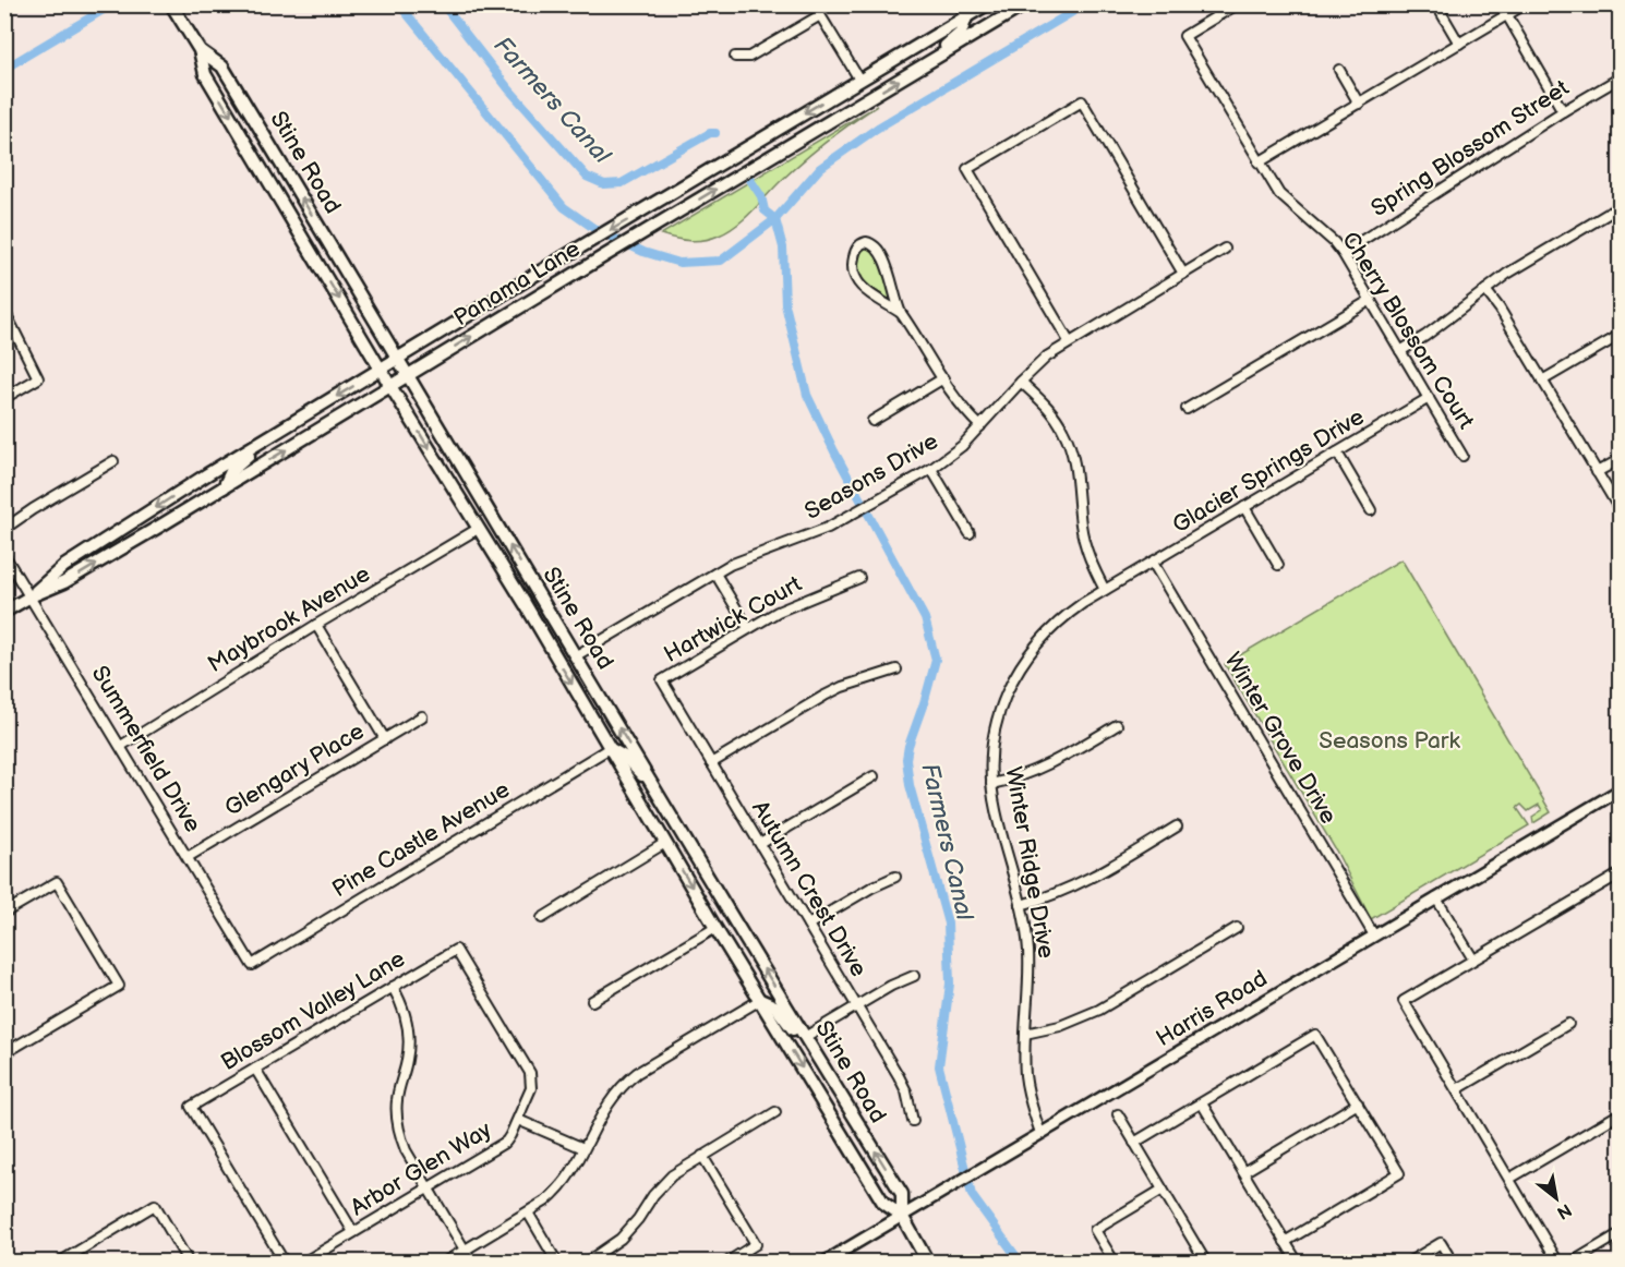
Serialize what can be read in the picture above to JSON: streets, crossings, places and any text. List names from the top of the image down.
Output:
{
  "streets": {
    "main road": ["Stine Road", "Panama Lane"],
    "street": [
      "Spring Blossom Street",
      "Cherry Blossom Court",
      "Glacier Springs Drive",
      "Seasons Drive",
      "Maybrook Avenue",
      "Hartwick Court",
      "Winter Grove Drive",
      "Summerfield Drive",
      "Glengary Place",
      "Pine Castle Avenue",
      "Winter Ridge Drive",
      "Autumn Crest Drive",
      "Harris Road",
      "Blossom Valley Lane",
      "Arbor Glen Way"
    ]
  },
  "crossings": [
    ["Spring Blossom Street", "Cherry Blossom Court"],
    ["Stine Road", "Panama Lane"],
    ["Stine Road", "Seasons Drive"],
    ["Stine Road", "Maybrook Avenue"],
    ["Stine Road", "Pine Castle Avenue"],
    ["Stine Road", "Harris Road"],
    ["Panama Lane", "Summerfield Drive"],
    ["Cherry Blossom Court", "Glacier Springs Drive"],
    ["Glacier Springs Drive", "Winter Grove Drive"],
    ["Glacier Springs Drive", "Winter Ridge Drive"],
    ["Maybrook Avenue", "Summerfield Drive"],
    ["Hartwick Court", "Autumn Crest Drive"],
    ["Winter Grove Drive", "Harris Road"],
    ["Summerfield Drive", "Glengary Place"],
    ["Summerfield Drive", "Pine Castle Avenue"],
    ["Winter Ridge Drive", "Harris Road"],
    ["Blossom Valley Lane", "Arbor Glen Way"]
  ],
  "water": ["Farmers Canal"],
  "parks": ["Seasons Park"],
  "north": "bottom right"
}
